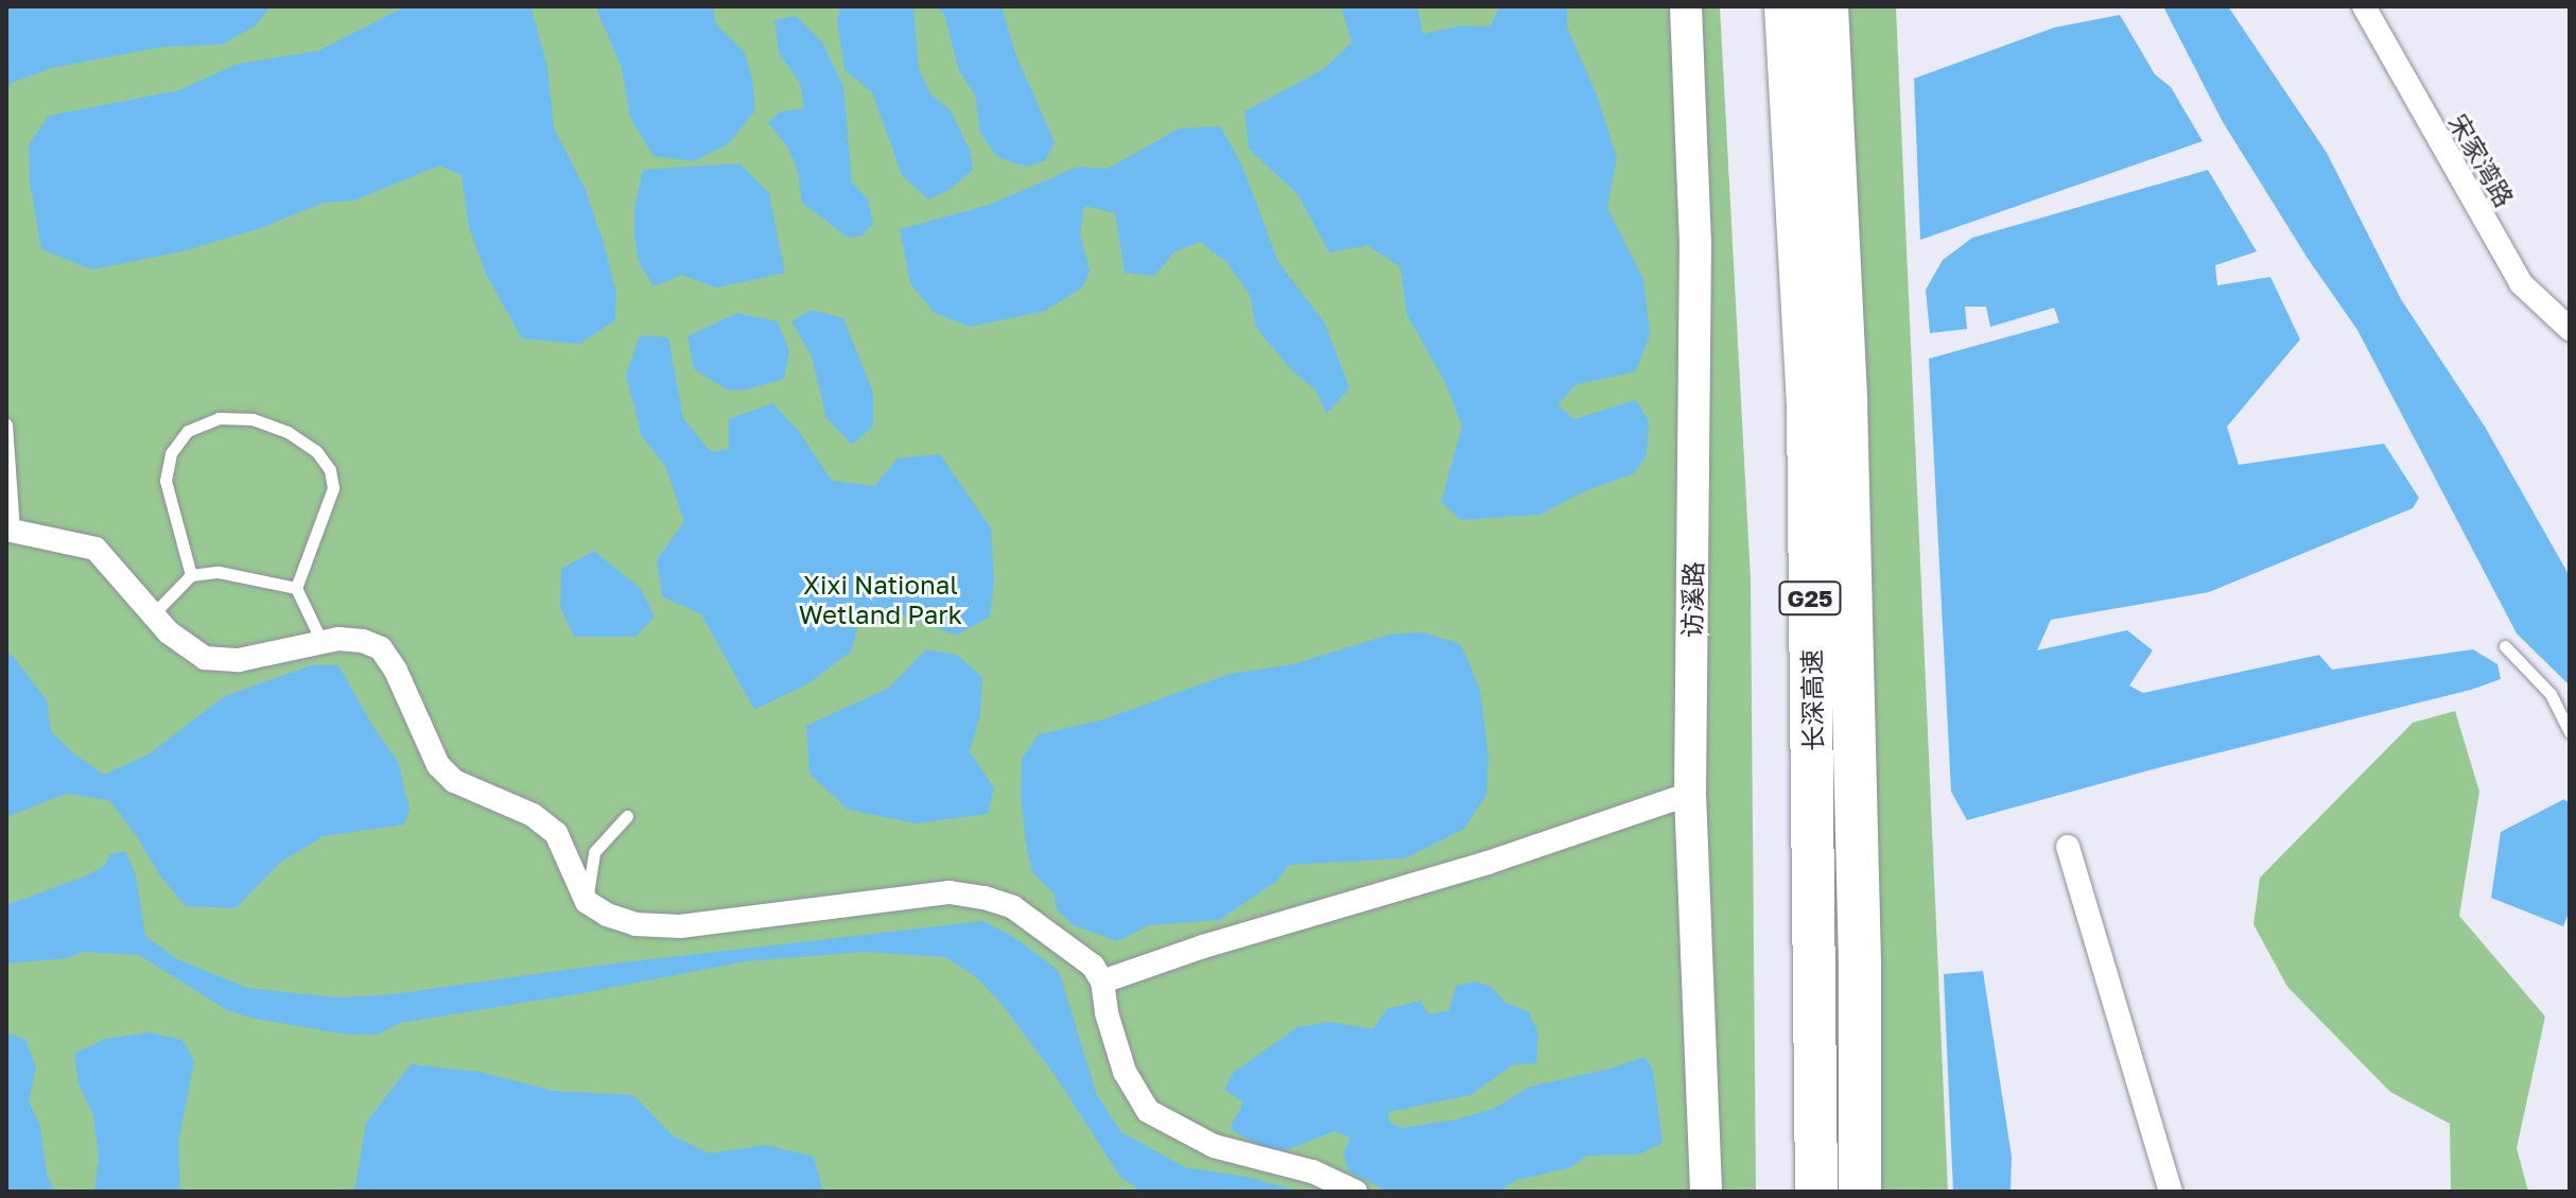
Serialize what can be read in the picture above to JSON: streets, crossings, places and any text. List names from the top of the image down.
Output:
{
  "streets": {
    "highway": ["G25", "长深高速"],
    "street": ["宋家湾路", "访溪路"]
  },
  "parks": ["Xixi National Wetland Park"]
}
